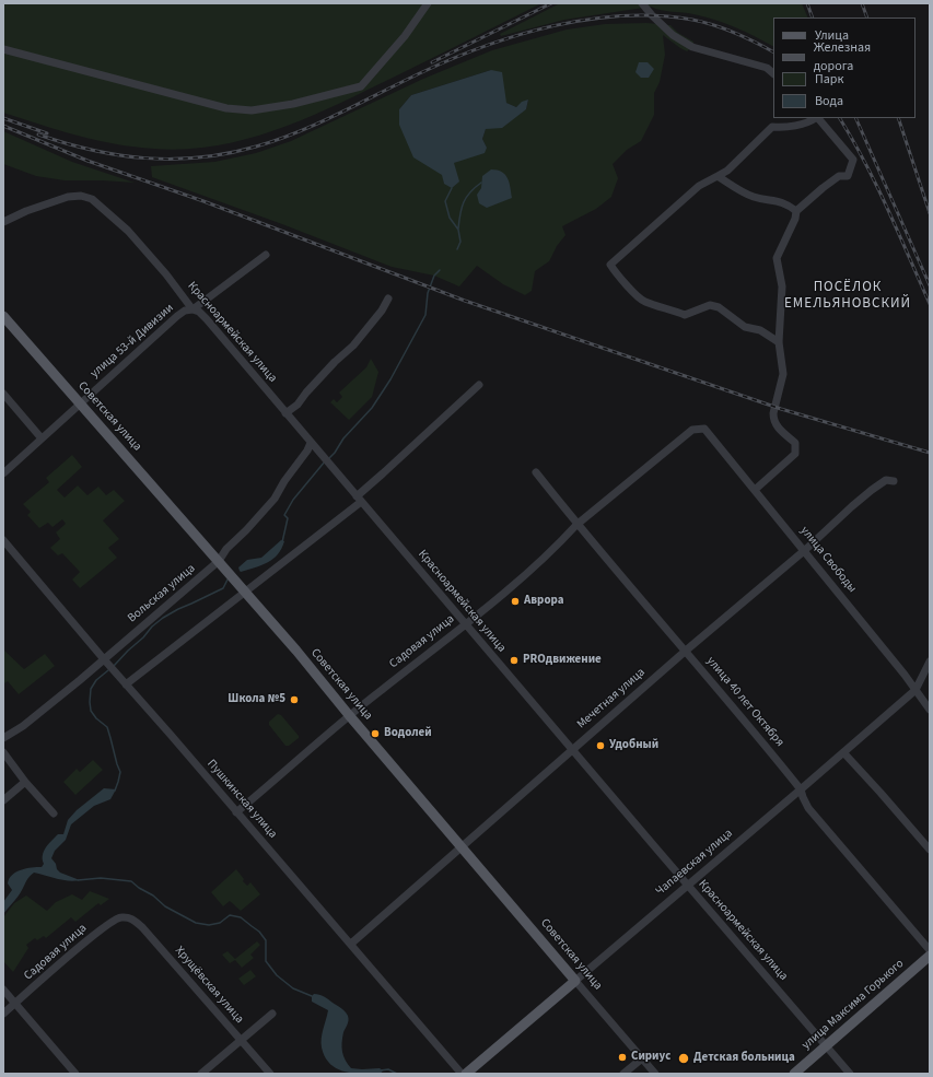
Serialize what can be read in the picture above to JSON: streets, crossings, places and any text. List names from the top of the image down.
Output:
{
  "streets": {
    "main road": ["Советская улица", "Чапаевская улица", "улица Максима Горького"],
    "street": [
      "Красноармейская улица",
      "улица 53-й Дивизии",
      "улица Свободы",
      "Вольская улица",
      "Садовая улица",
      "Мечетная улица",
      "улица 40 лет Октября",
      "Пушкинская улица",
      "Хрущёвская улица"
    ]
  },
  "crossings": [
    ["Красноармейская улица", "улица 53-й Дивизии"],
    ["Красноармейская улица", "Вольская улица"],
    ["Красноармейская улица", "Садовая улица"],
    ["Красноармейская улица", "Мечетная улица"],
    ["Красноармейская улица", "Чапаевская улица"],
    ["Красноармейская улица", "улица Максима Горького"],
    ["улица 53-й Дивизии", "Советская улица"],
    ["Советская улица", "Вольская улица"],
    ["Советская улица", "Садовая улица"],
    ["Советская улица", "Мечетная улица"],
    ["Советская улица", "Чапаевская улица"],
    ["улица Свободы", "Садовая улица"],
    ["улица Свободы", "Мечетная улица"],
    ["улица Свободы", "Чапаевская улица"],
    ["Вольская улица", "Пушкинская улица"],
    ["Садовая улица", "улица 40 лет Октября"],
    ["Садовая улица", "Пушкинская улица"],
    ["Садовая улица", "Хрущёвская улица"],
    ["Мечетная улица", "улица 40 лет Октября"],
    ["Мечетная улица", "Пушкинская улица"],
    ["улица 40 лет Октября", "Чапаевская улица"]
  ],
  "districts": ["ПОСЁЛОК ЕМЕЛЬЯНОВСКИЙ"],
  "places": [
    "Аврора",
    "PROдвижение",
    "Школа №5",
    "Водолей",
    "Удобный",
    "Сириус",
    "Детская больница"
  ],
  "legend": [
    "Улица",
    "Железная дорога",
    "Парк",
    "Вода"
  ]
}
